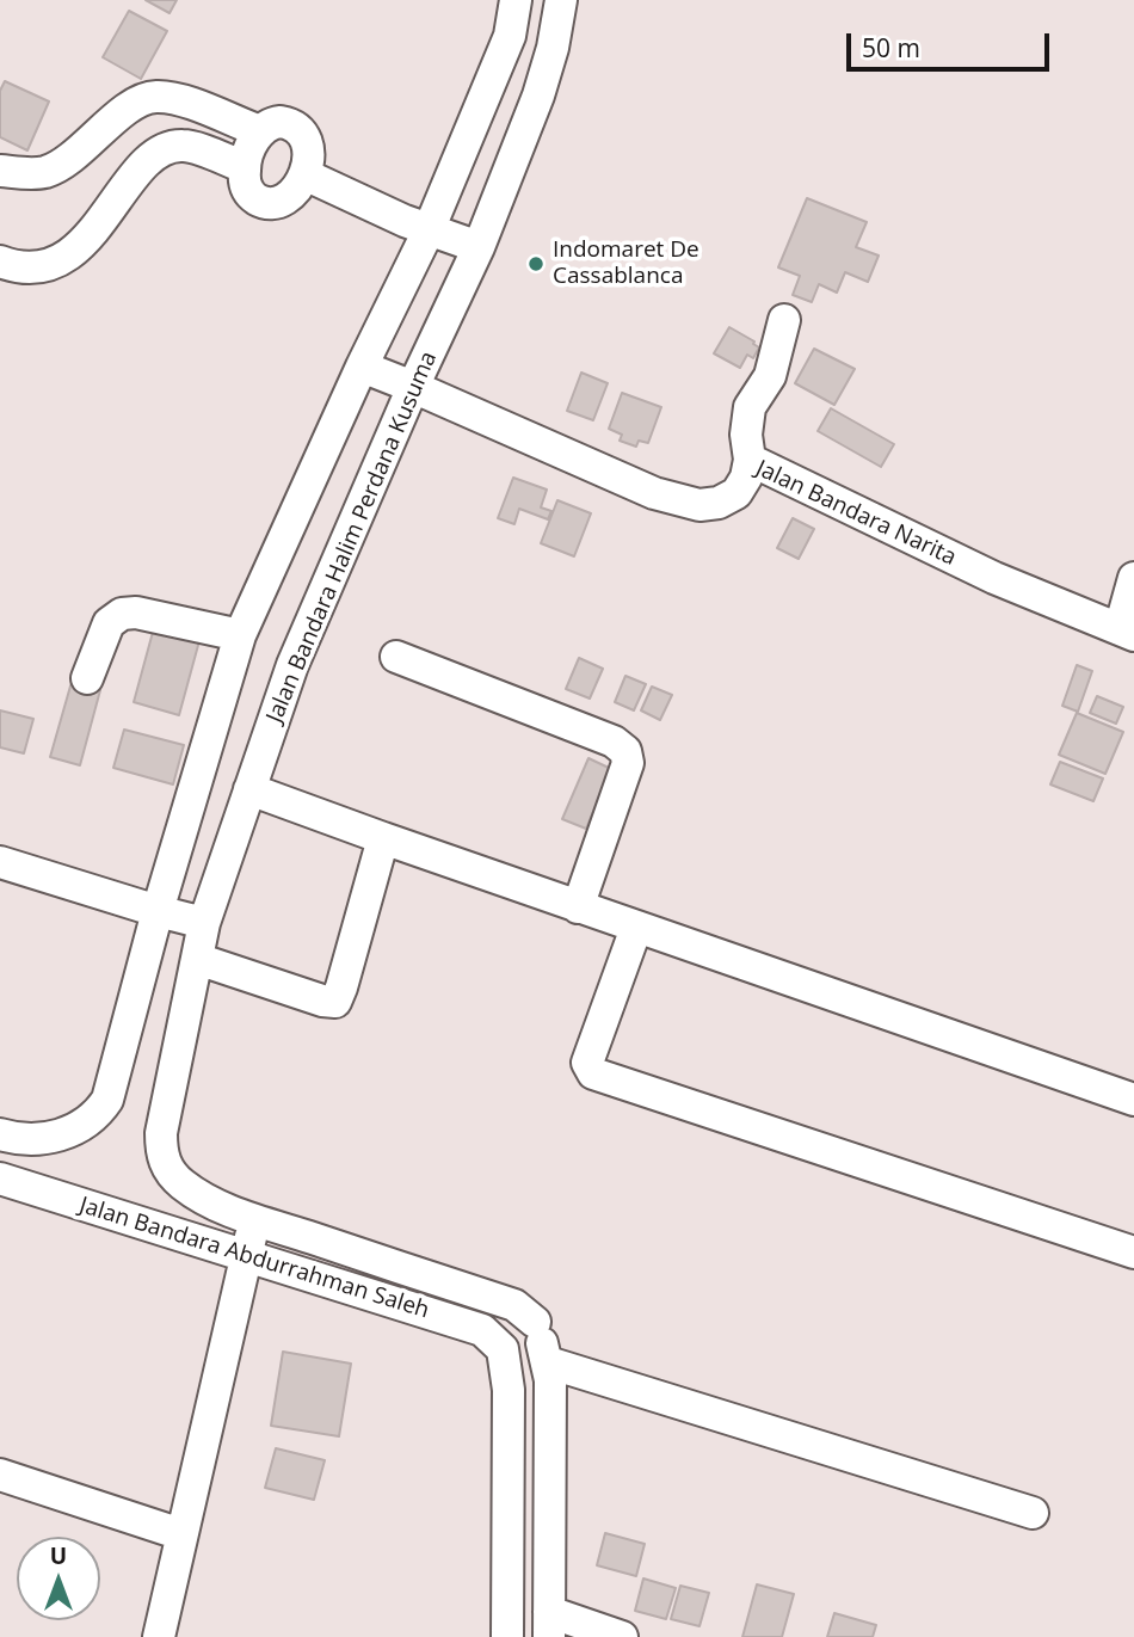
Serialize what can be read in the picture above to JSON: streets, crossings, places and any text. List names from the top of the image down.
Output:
{
  "streets": {
    "street": ["Jalan Bandara Narita", "Jalan Bandara Halim Perdana Kusuma", "Jalan Bandara Abdurrahman Saleh"]
  },
  "crossings": [
    ["Jalan Bandara Narita", "Jalan Bandara Halim Perdana Kusuma"],
    ["Jalan Bandara Halim Perdana Kusuma", "Jalan Bandara Abdurrahman Saleh"]
  ],
  "places": ["Indomaret De Cassablanca"],
  "scale_bar": "50 m",
  "north": "top"
}
